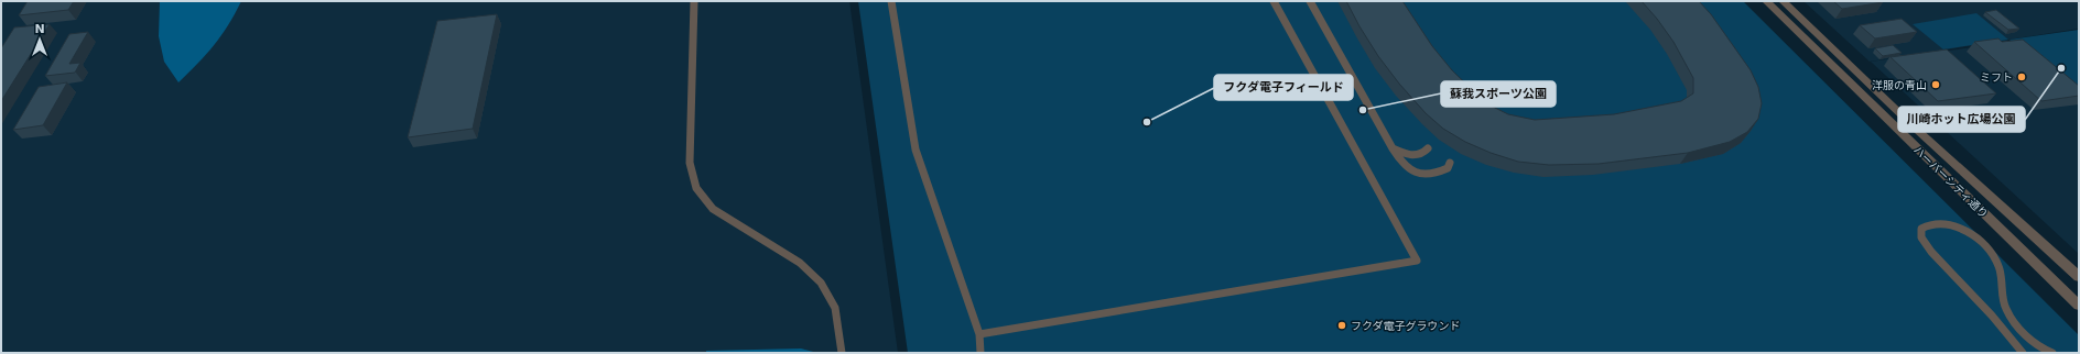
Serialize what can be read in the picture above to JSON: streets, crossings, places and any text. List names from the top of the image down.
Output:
{
  "streets": {
    "street": ["ハーバーシティ通り"]
  },
  "places": [
    "川崎ホット広場公園",
    "ミフト",
    "洋服の青山",
    "蘇我スポーツ公園",
    "フクダ電子フィールド",
    "フクダ電子グラウンド"
  ],
  "north": "top"
}
